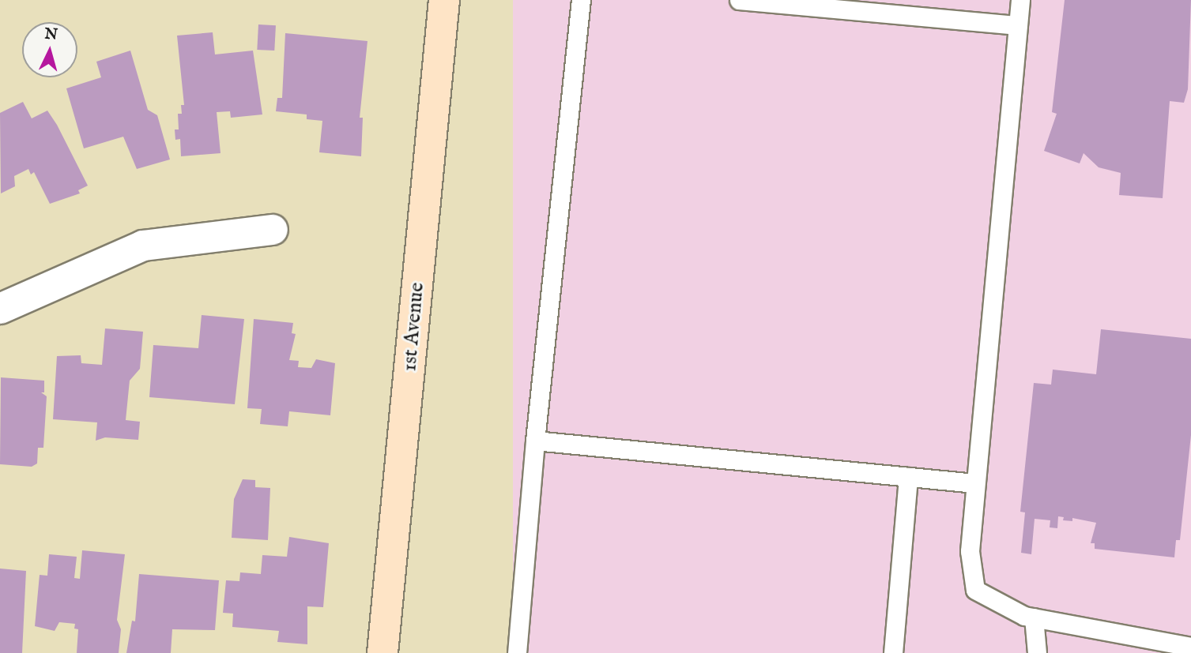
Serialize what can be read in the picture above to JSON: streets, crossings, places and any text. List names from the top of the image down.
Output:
{
  "streets": {
    "main road": ["1st Avenue"]
  },
  "north": "top"
}
